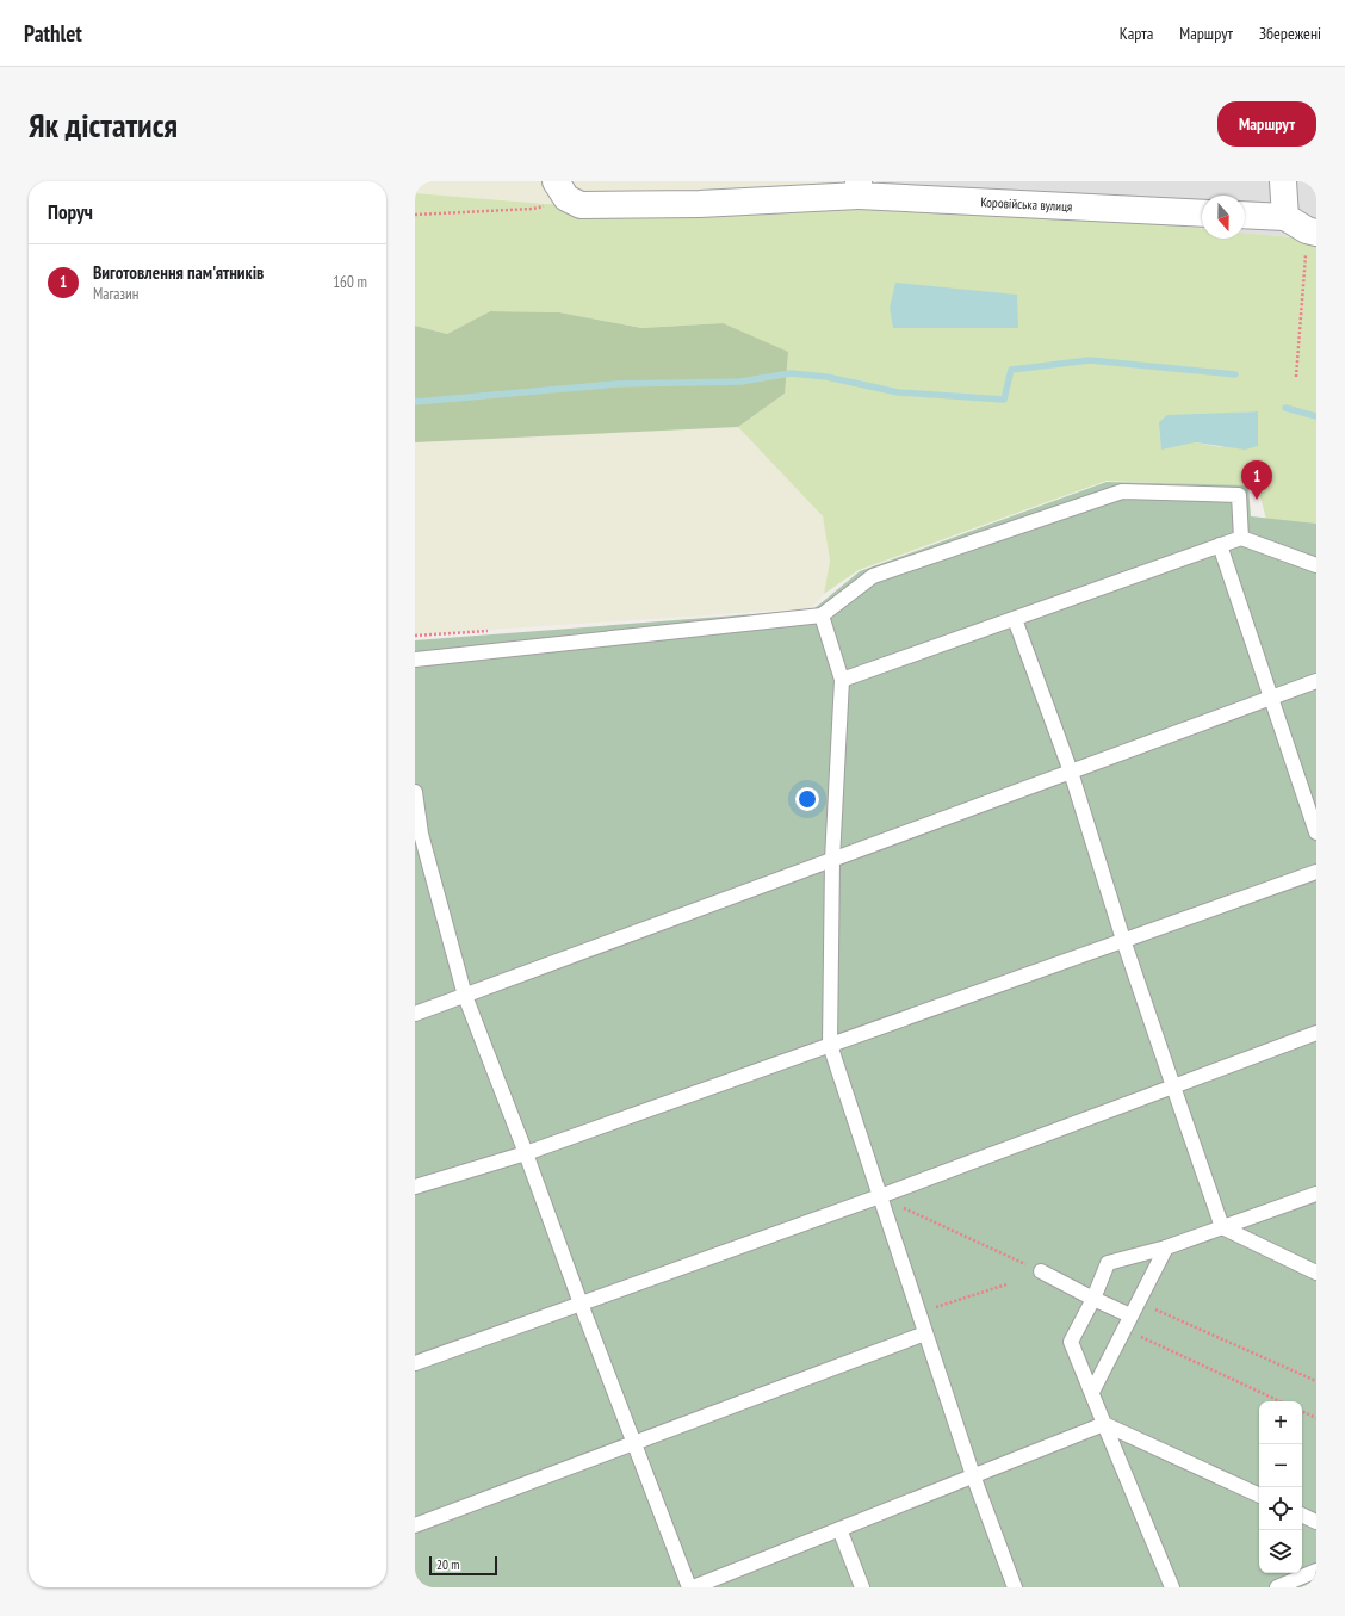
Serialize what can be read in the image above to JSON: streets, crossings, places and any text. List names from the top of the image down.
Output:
{
  "streets": {
    "street": ["Коровійська вулиця"]
  },
  "scale_bar": "20 m",
  "north": "bottom",
  "page": {
    "header": "Pathlet",
    "nav": ["Карта", "Маршрут", "Збережені"],
    "buttons": "Маршрут",
    "title": "Як дістатися",
    "heading": "Поруч",
    "list": [
      {
        "mark": "1",
        "name": "Виготовлення пам'ятників",
        "note": "Магазин",
        "value": "160 m"
      }
    ],
    "pins": "1",
    "map_buttons": ["+", "−"],
    "scale": "20 m"
  }
}
